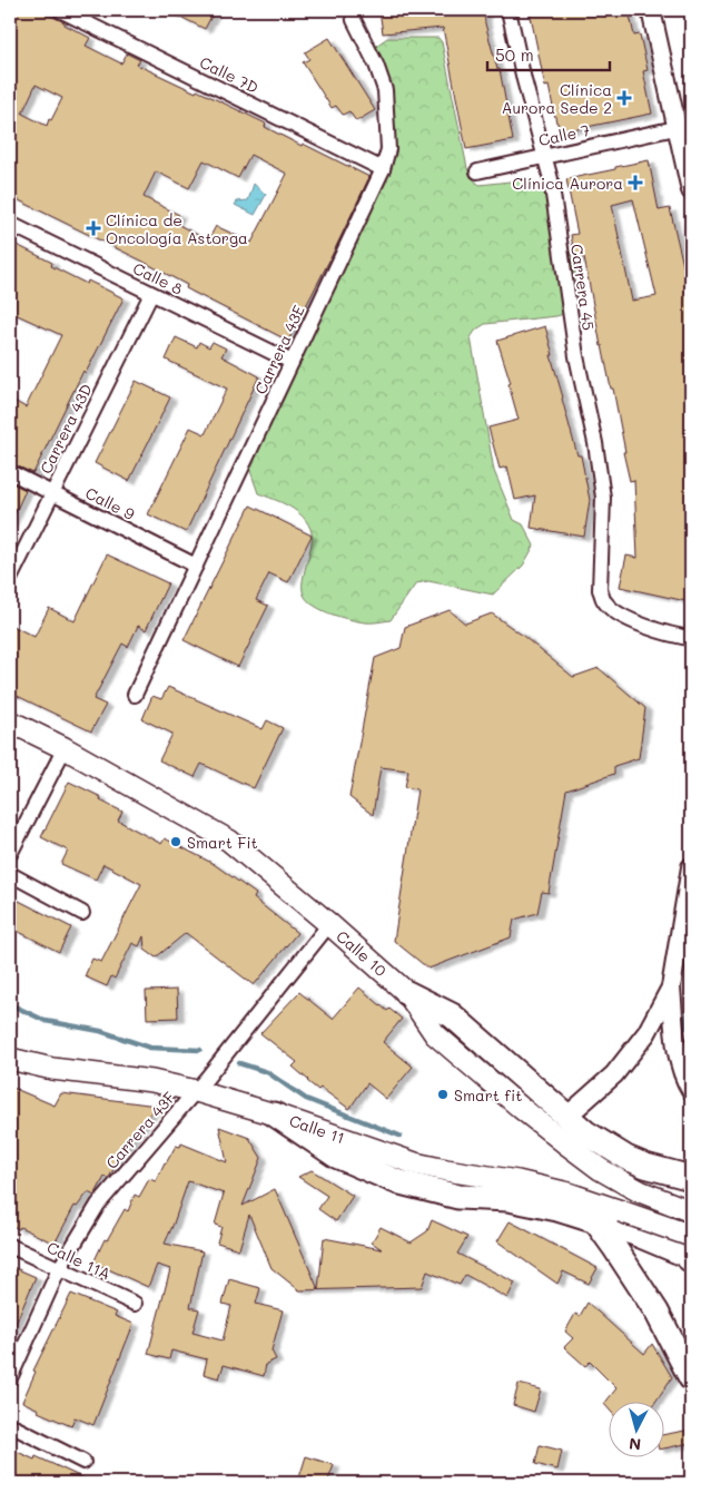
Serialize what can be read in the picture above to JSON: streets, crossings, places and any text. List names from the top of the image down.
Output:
{
  "streets": {
    "main road": ["Calle 10", "Calle 11"],
    "street": [
      "Calle 7D",
      "Calle 7",
      "Calle 8",
      "Carrera 45",
      "Carrera 43E",
      "Carrera 43D",
      "Calle 9",
      "Carrera 43F",
      "Calle 11A"
    ]
  },
  "crossings": [
    ["Calle 7D", "Carrera 43E"],
    ["Calle 7", "Carrera 45"],
    ["Calle 8", "Carrera 43E"],
    ["Calle 8", "Carrera 43D"],
    ["Carrera 43E", "Calle 9"],
    ["Carrera 43D", "Calle 9"],
    ["Calle 10", "Carrera 43F"],
    ["Calle 11", "Carrera 43F"],
    ["Carrera 43F", "Calle 11A"]
  ],
  "places": {
    "health": ["Clínica Aurora Sede 2", "Clínica Aurora", "Clínica de Oncología Astorga"],
    "other": ["Smart Fit", "Smart fit"]
  },
  "scale_bar": "50 m",
  "north": "bottom"
}
